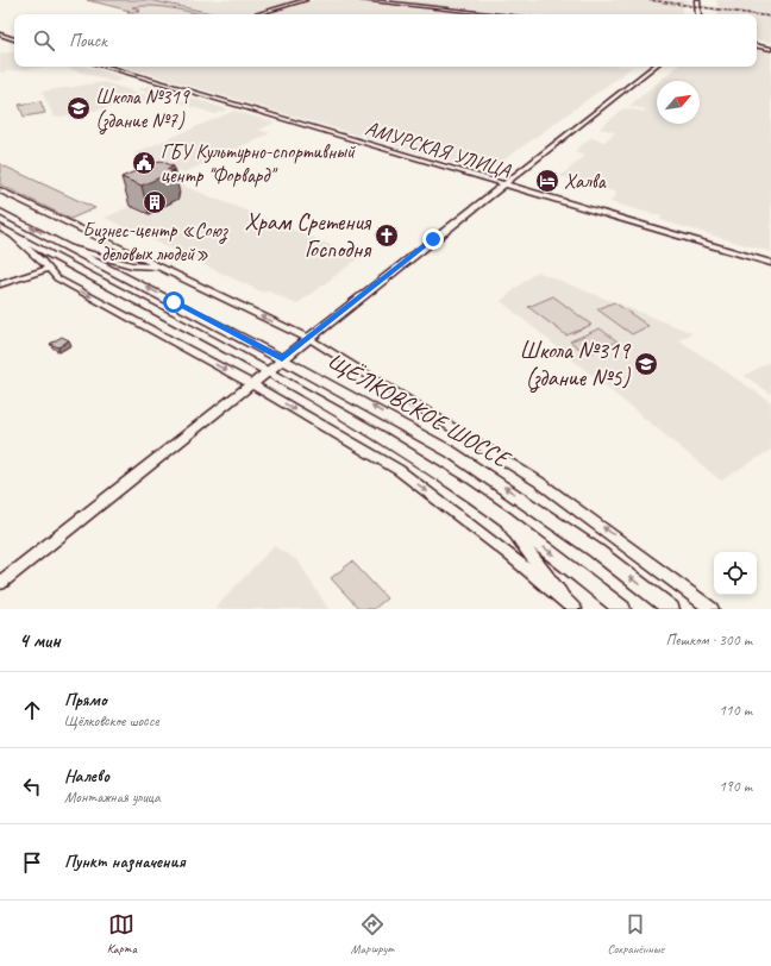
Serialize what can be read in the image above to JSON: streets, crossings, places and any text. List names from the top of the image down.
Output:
{
  "streets": {
    "main road": ["ЩЁЛКОВСКОЕ ШОССЕ"],
    "street": ["АМУРСКАЯ УЛИЦА"]
  },
  "places": {
    "school or university": ["Школа №319 (здание №7)", "Школа №319 (здание №5)"],
    "public building": ["ГБУ Культурно-спортивный центр \"Форвард\""],
    "hotel": ["Халва"],
    "building": ["Бизнес-центр «Союз деловых людей»"],
    "church": ["Храм Сретения Господня"]
  },
  "north": "top right",
  "page": {
    "search": "Поиск",
    "heading": ["4 мин", "Пешком · 300 m"],
    "list": [
      ["Прямо", "Щёлковское шоссе", "110 m"],
      ["Налево", "Монтажная улица", "190 m"],
      "Пункт назначения"
    ],
    "nav": ["Карта", "Маршрут", "Сохранённые"]
  }
}
